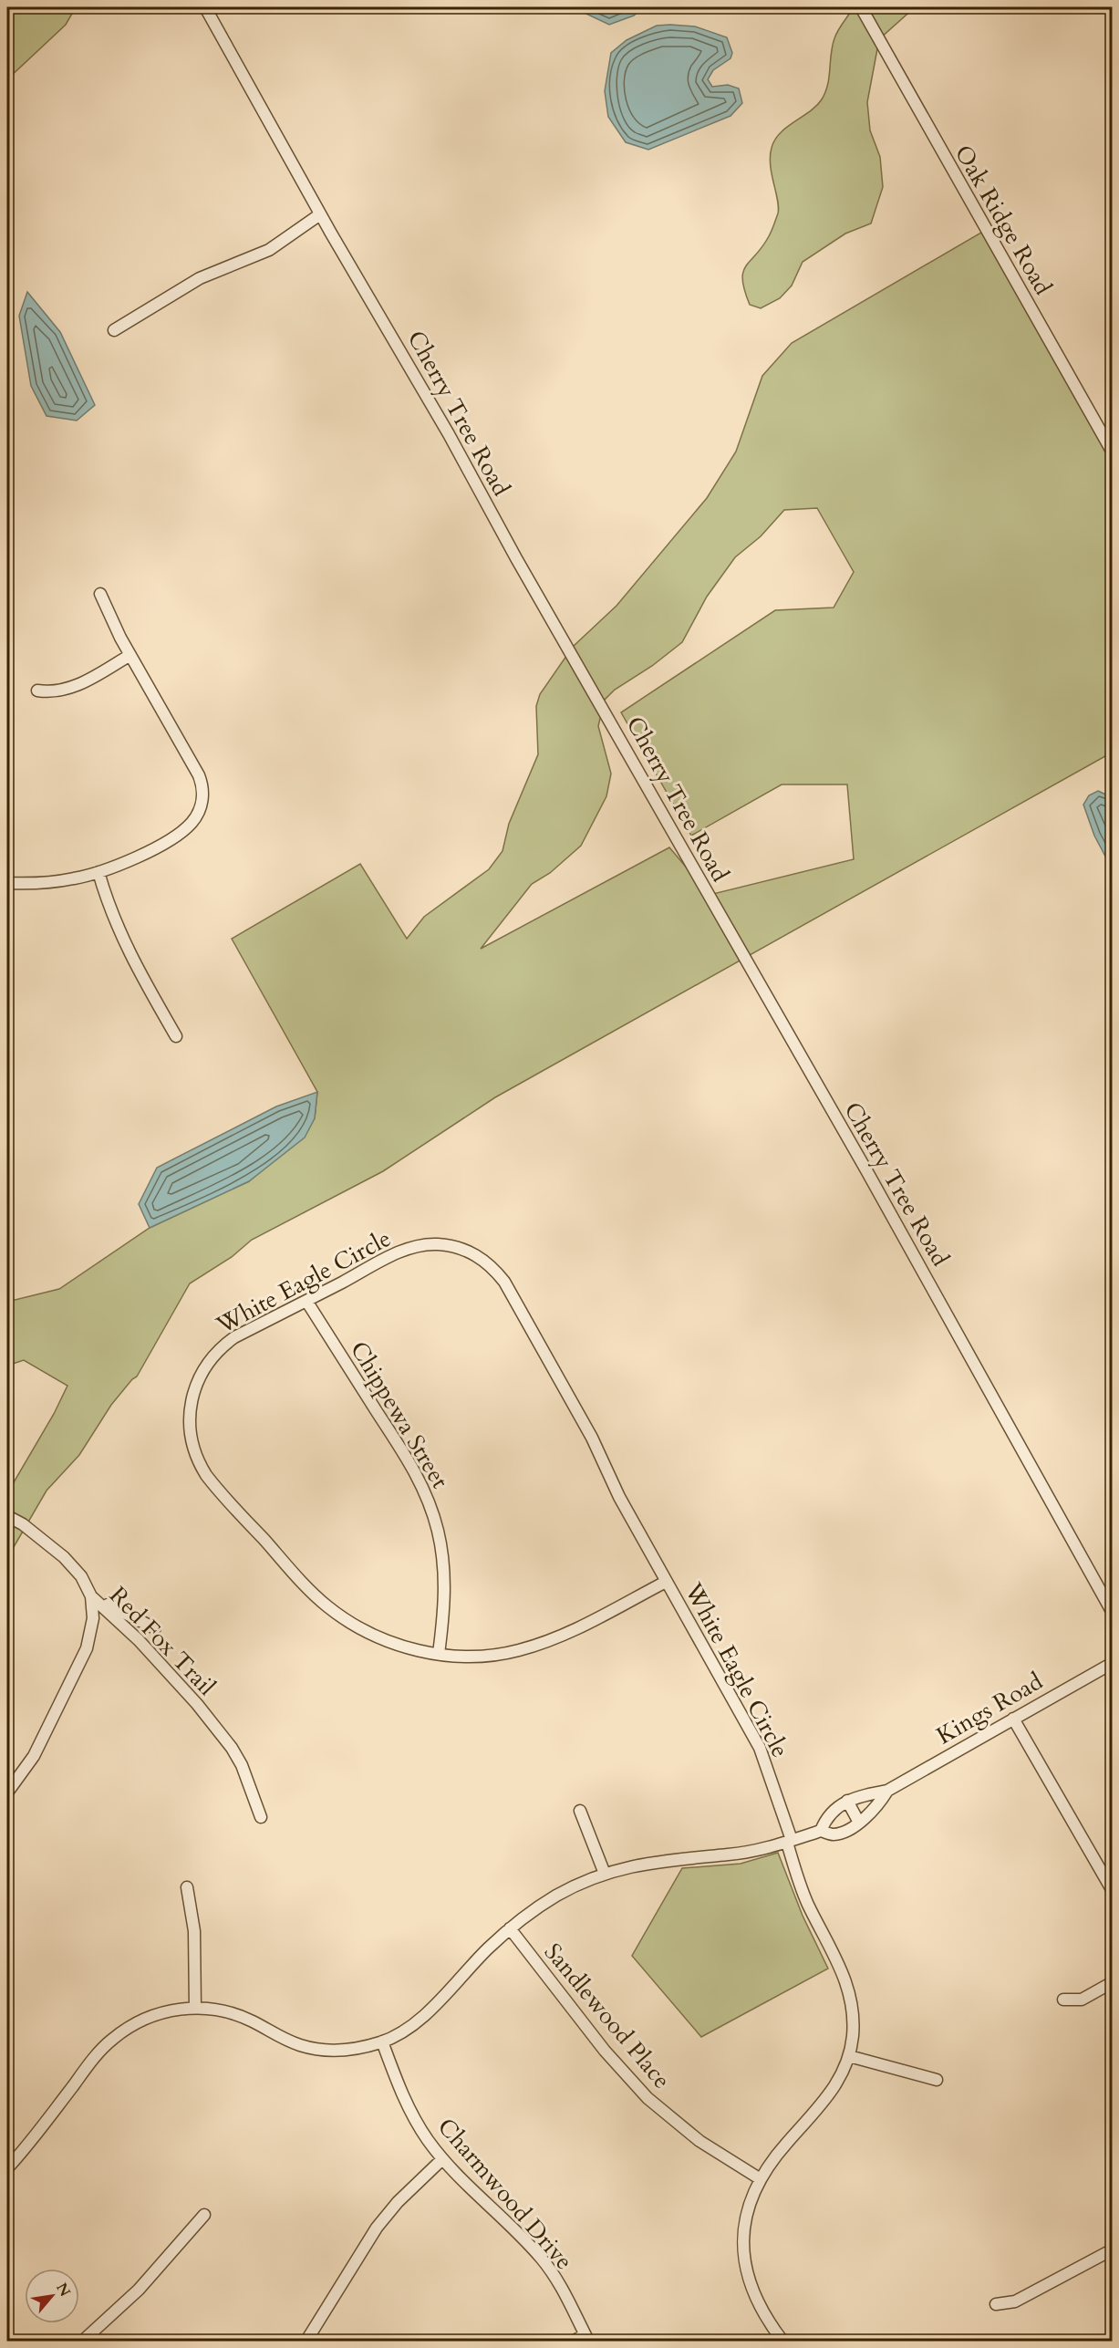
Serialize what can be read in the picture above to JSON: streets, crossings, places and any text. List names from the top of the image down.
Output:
{
  "streets": {
    "street": [
      "Oak Ridge Road",
      "Cherry Tree Road",
      "White Eagle Circle",
      "Chippewa Street",
      "Red Fox Trail",
      "Kings Road",
      "Sandlewood Place",
      "Charmwood Drive"
    ]
  },
  "crossings": [
    ["White Eagle Circle", "Chippewa Street"],
    ["White Eagle Circle", "Kings Road"],
    ["White Eagle Circle", "Sandlewood Place"],
    ["Kings Road", "Sandlewood Place"],
    ["Kings Road", "Charmwood Drive"]
  ],
  "north": "top right"
}
